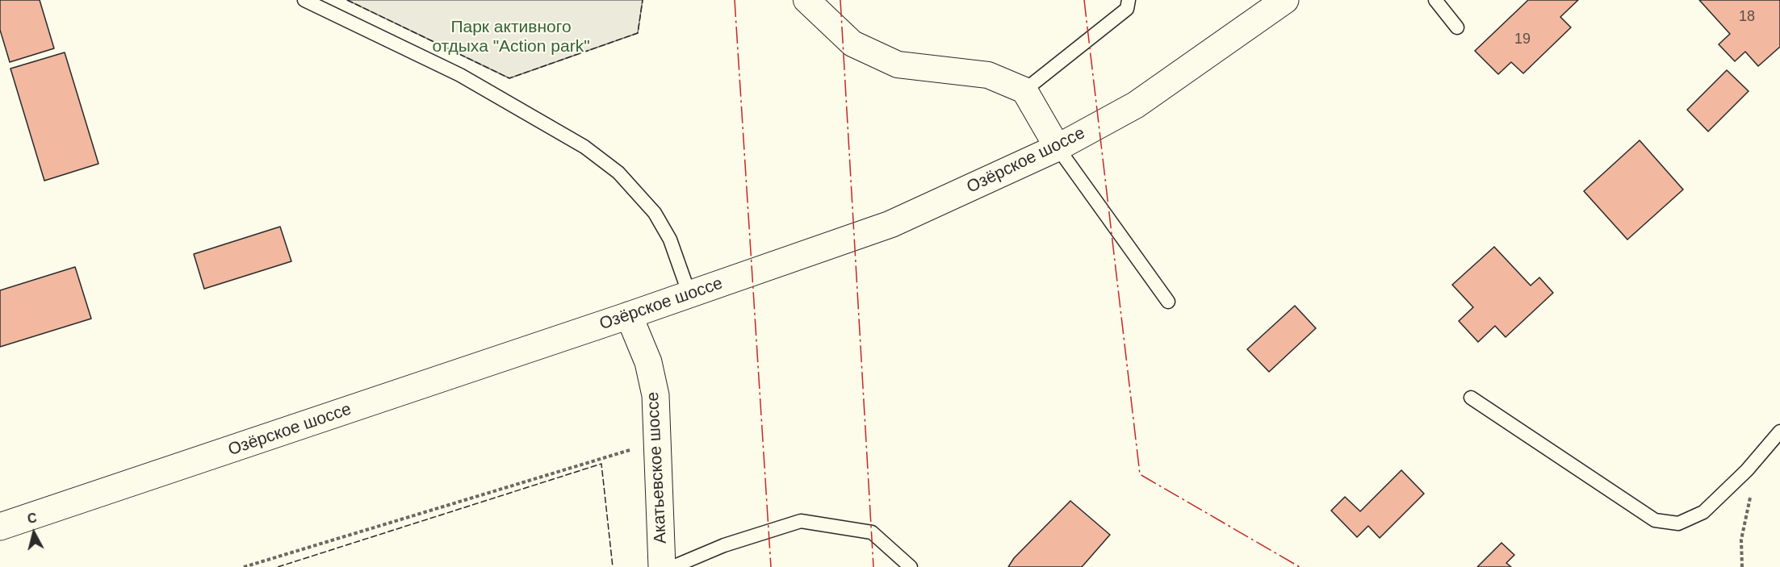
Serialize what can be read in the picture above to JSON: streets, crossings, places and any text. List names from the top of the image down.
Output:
{
  "streets": {
    "main road": ["Озёрское шоссе", "Акатьевское шоссе"]
  },
  "crossings": [
    ["Озёрское шоссе", "Акатьевское шоссе"]
  ],
  "parks": ["Парк активного отдыха \"Action park\""],
  "house_numbers": ["18", "19"],
  "north": "top"
}
